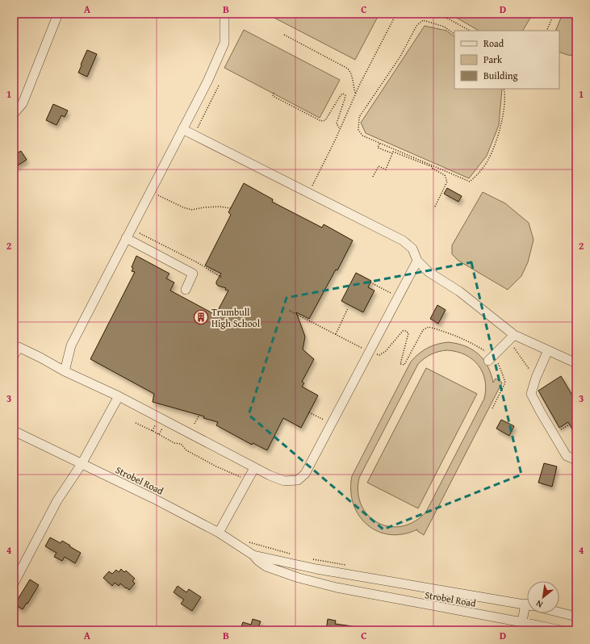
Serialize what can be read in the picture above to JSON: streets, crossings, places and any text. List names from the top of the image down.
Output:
{
  "streets": {
    "street": ["Strobel Road"]
  },
  "places": {
    "building": ["Trumbull High School"]
  },
  "legend": ["Road", "Park", "Building"],
  "north": "bottom left",
  "grid": {
    "columns": [
      "A",
      "B",
      "C",
      "D"
    ],
    "rows": [
      "1",
      "2",
      "3",
      "4"
    ]
  }
}
